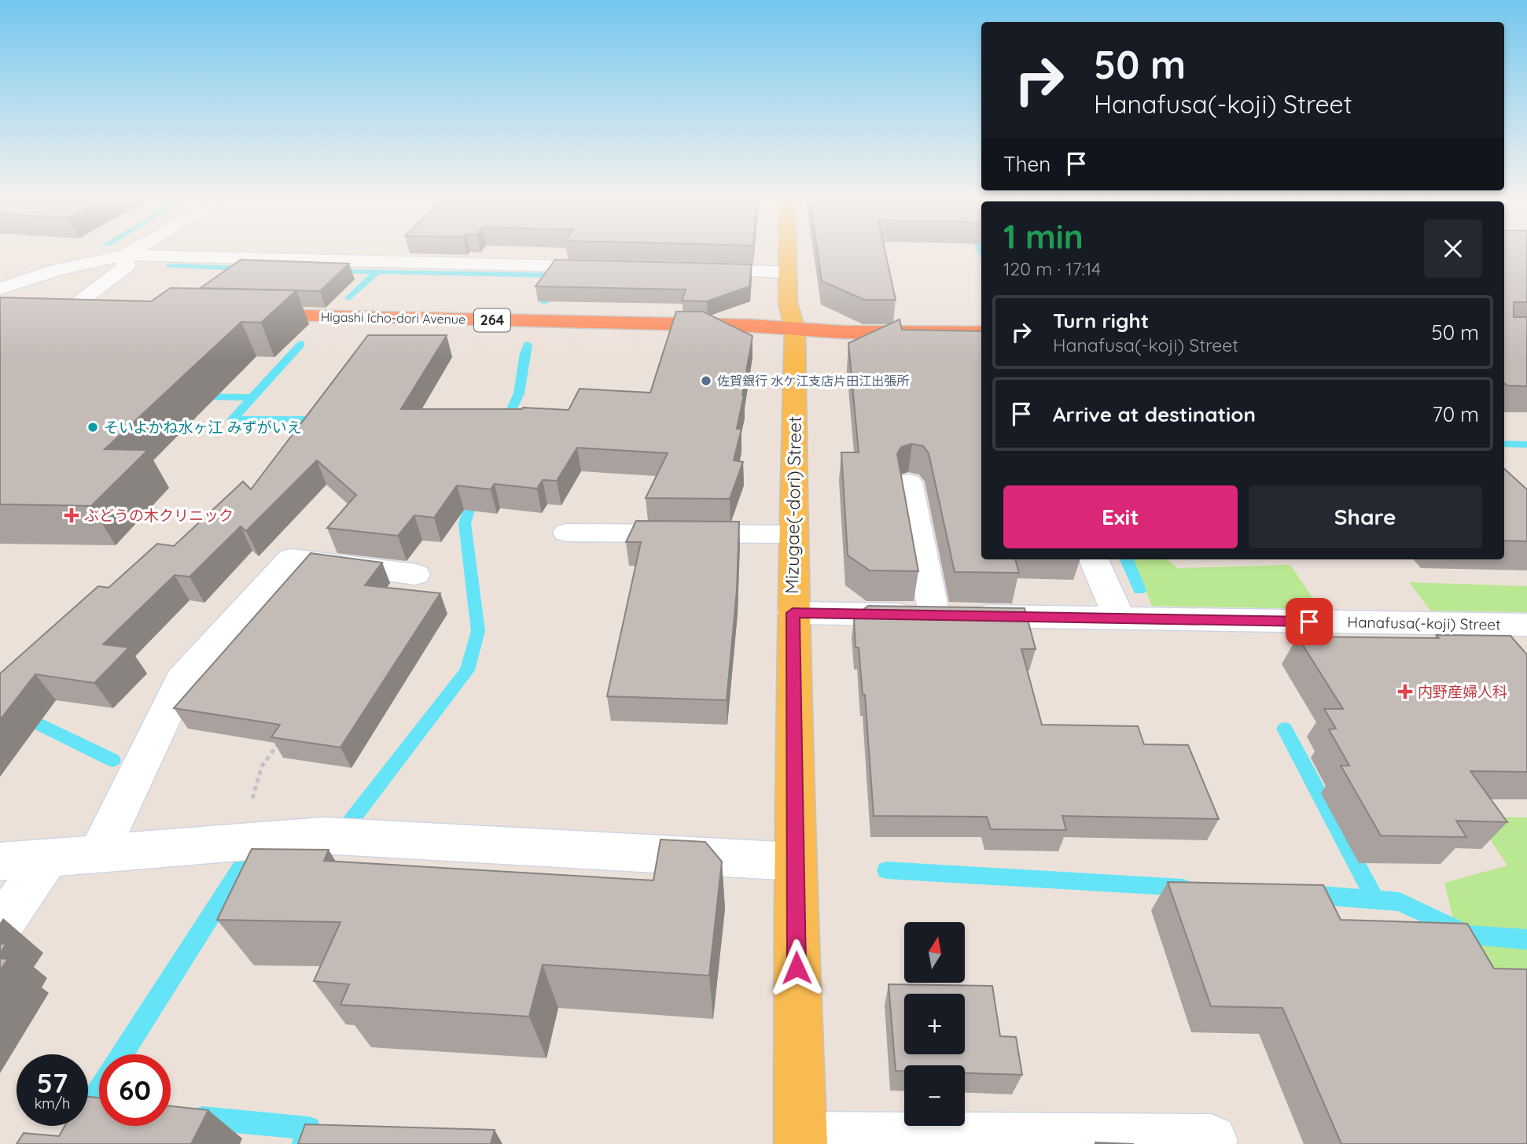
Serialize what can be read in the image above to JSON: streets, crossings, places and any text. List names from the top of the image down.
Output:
{
  "streets": {
    "highway": ["Higashi Icho-dori Avenue", "264"],
    "main road": ["Mizugae(-dori) Street"],
    "street": ["Hanafusa(-koji) Street"]
  },
  "crossings": [
    ["Higashi Icho-dori Avenue", "Mizugae(-dori) Street"],
    ["Mizugae(-dori) Street", "Hanafusa(-koji) Street"]
  ],
  "places": {
    "other": ["佐賀銀行 水ケ江支店片田江出張所", "そいよかね水ヶ江 みずがいえ"],
    "health": ["ぶどうの木クリニック", "内野産婦人科"]
  },
  "north": "top",
  "page": {
    "turn": ["50 m", "Hanafusa(-koji) Street"],
    "then": "Then",
    "heading": ["1 min", "120 m · 17:14"],
    "list": [
      {
        "name": "Turn right",
        "note": "Hanafusa(-koji) Street",
        "value": "50 m"
      },
      {
        "name": "Arrive at destination",
        "value": "70 m"
      }
    ],
    "buttons": ["Exit", "Share"],
    "map_buttons": ["+", "−"],
    "speed": "57 km/h",
    "limit": "60"
  }
}
